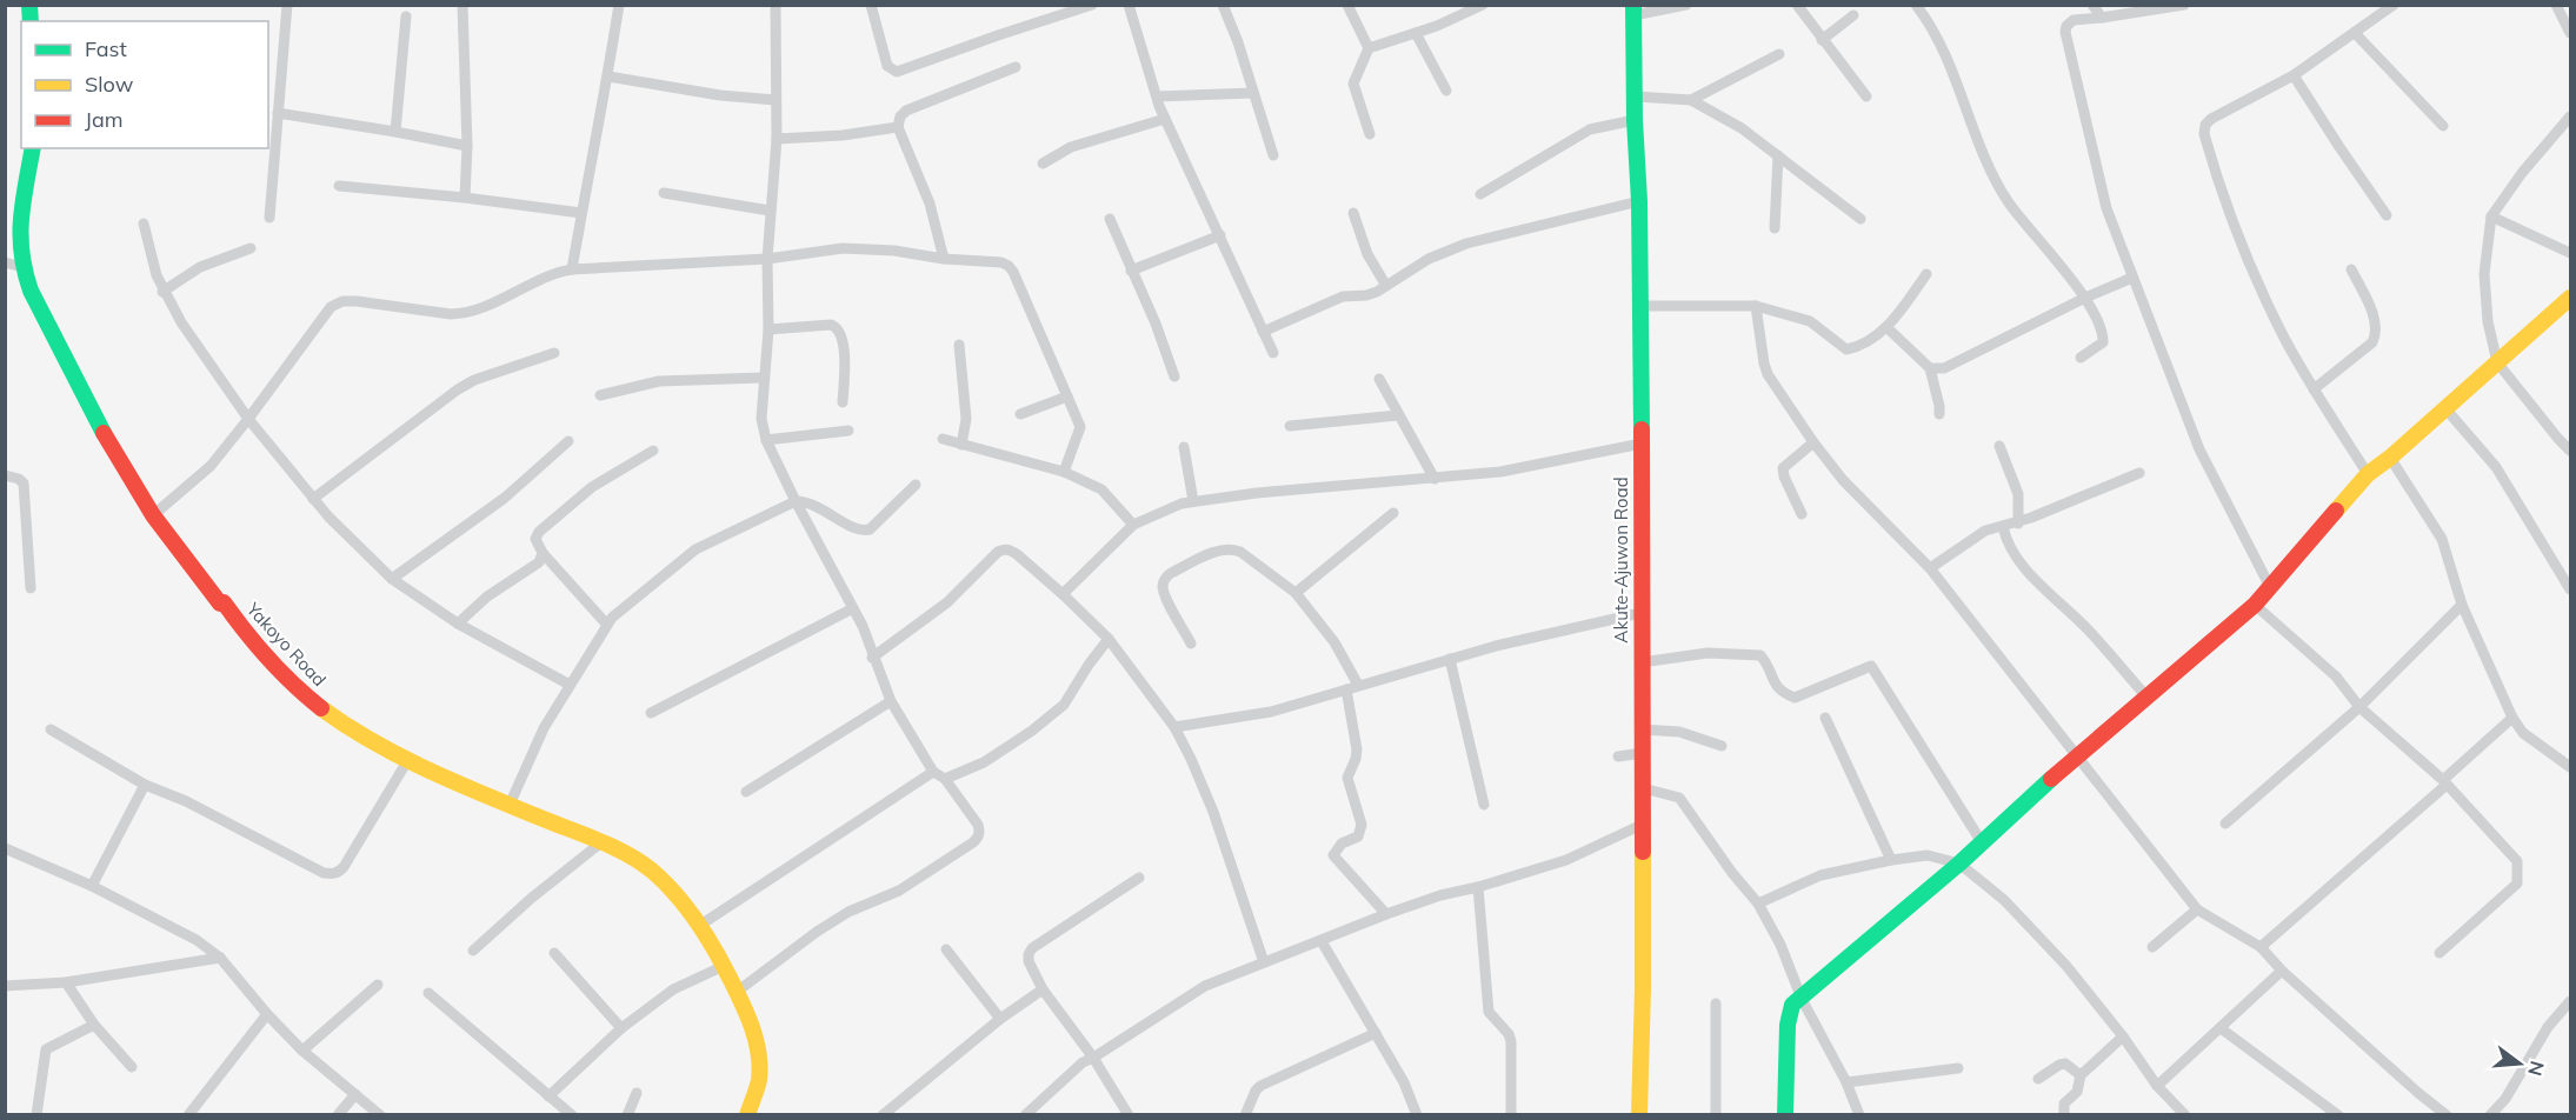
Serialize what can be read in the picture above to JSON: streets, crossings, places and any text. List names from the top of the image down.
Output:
{
  "streets": {
    "main road": ["Akute-Ajuwon Road", "Yakoyo Road"]
  },
  "legend": ["Fast", "Slow", "Jam"],
  "north": "right"
}
